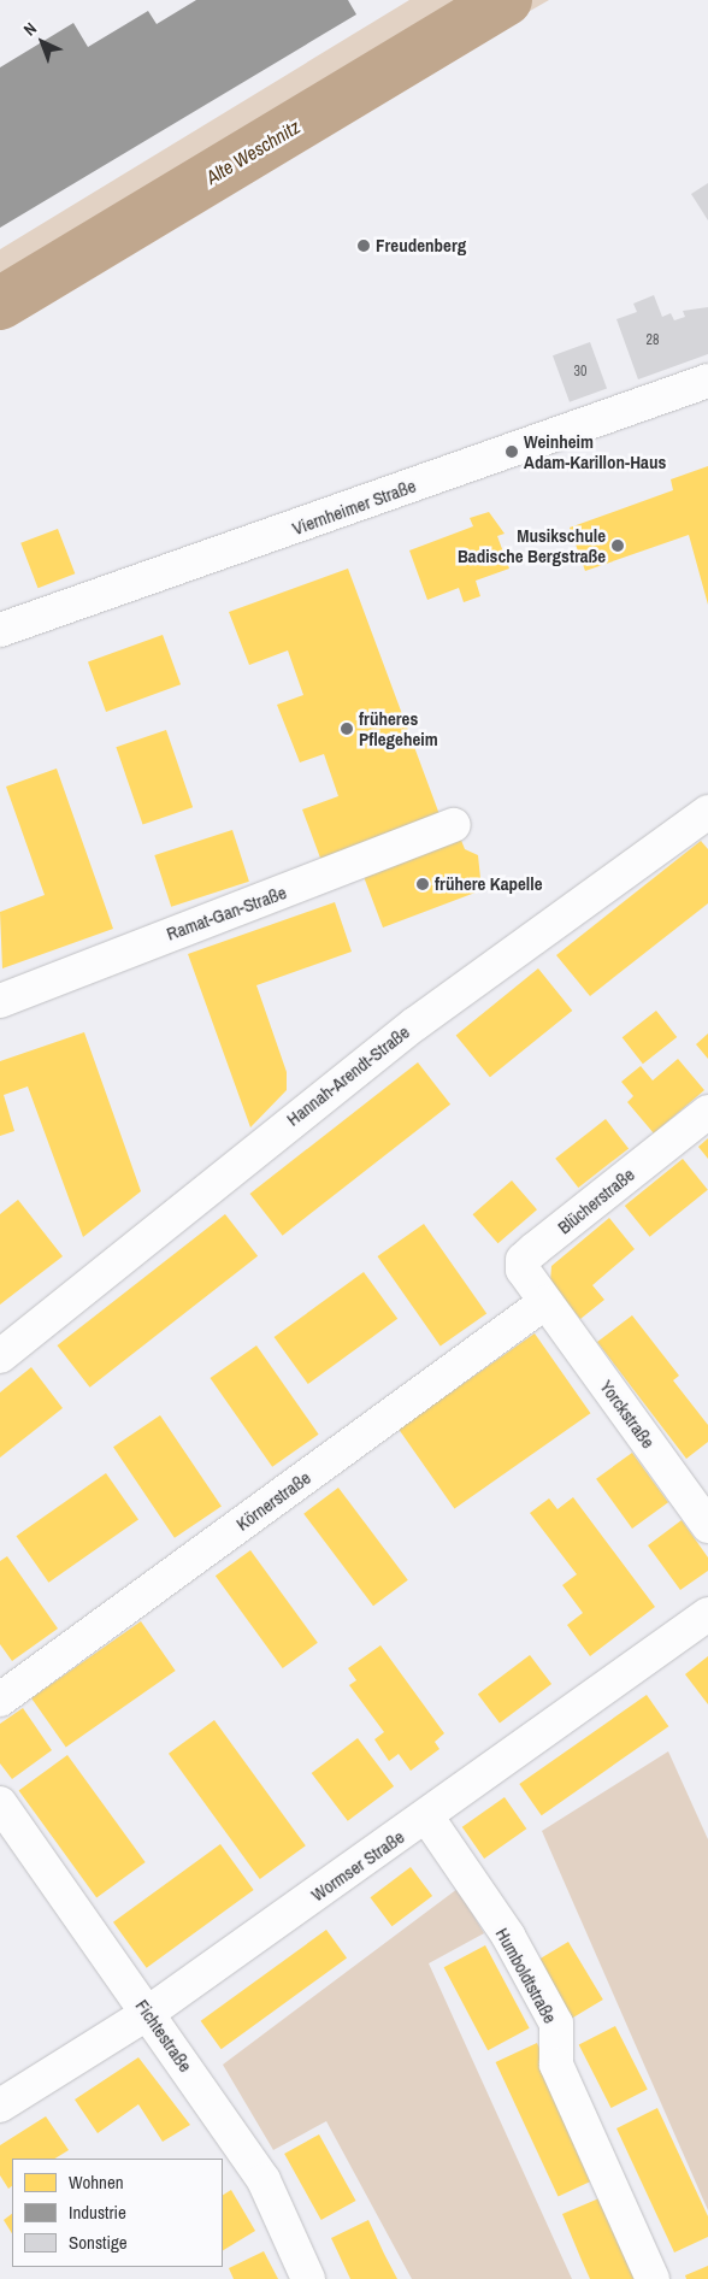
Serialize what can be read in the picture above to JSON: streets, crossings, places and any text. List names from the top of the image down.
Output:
{
  "streets": {
    "street": [
      "Viernheimer Straße",
      "Ramat-Gan-Straße",
      "Hannah-Arendt-Straße",
      "Blücherstraße",
      "Yorckstraße",
      "Körnerstraße",
      "Wormser Straße",
      "Humboldtstraße",
      "Fichtestraße"
    ]
  },
  "crossings": [
    ["Blücherstraße", "Yorckstraße"],
    ["Blücherstraße", "Körnerstraße"],
    ["Yorckstraße", "Körnerstraße"],
    ["Wormser Straße", "Humboldtstraße"],
    ["Wormser Straße", "Fichtestraße"]
  ],
  "water": ["Alte Weschnitz"],
  "places": [
    "Freudenberg",
    "Weinheim Adam-Karillon-Haus",
    "Musikschule Badische Bergstraße",
    "früheres Pflegeheim",
    "frühere Kapelle"
  ],
  "house_numbers": ["28", "30"],
  "legend": ["Wohnen", "Industrie", "Sonstige"],
  "north": "top left"
}
